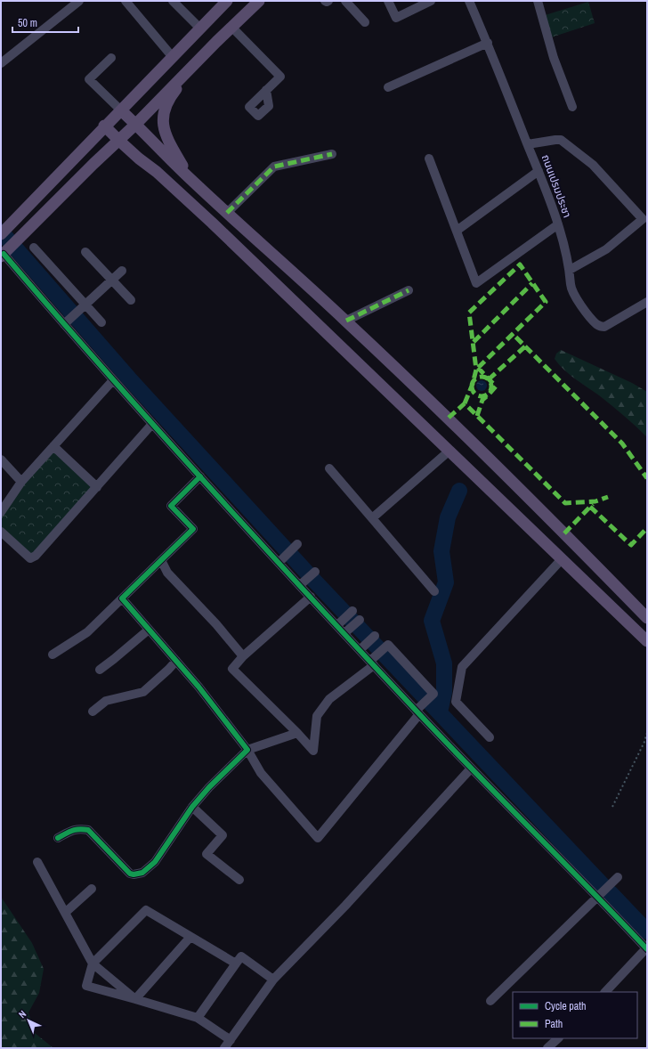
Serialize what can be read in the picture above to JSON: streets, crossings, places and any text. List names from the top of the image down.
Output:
{
  "streets": {
    "street": ["ถนนเปรมประชา"]
  },
  "legend": ["Cycle path", "Path"],
  "scale_bar": "50 m",
  "north": "top left"
}
